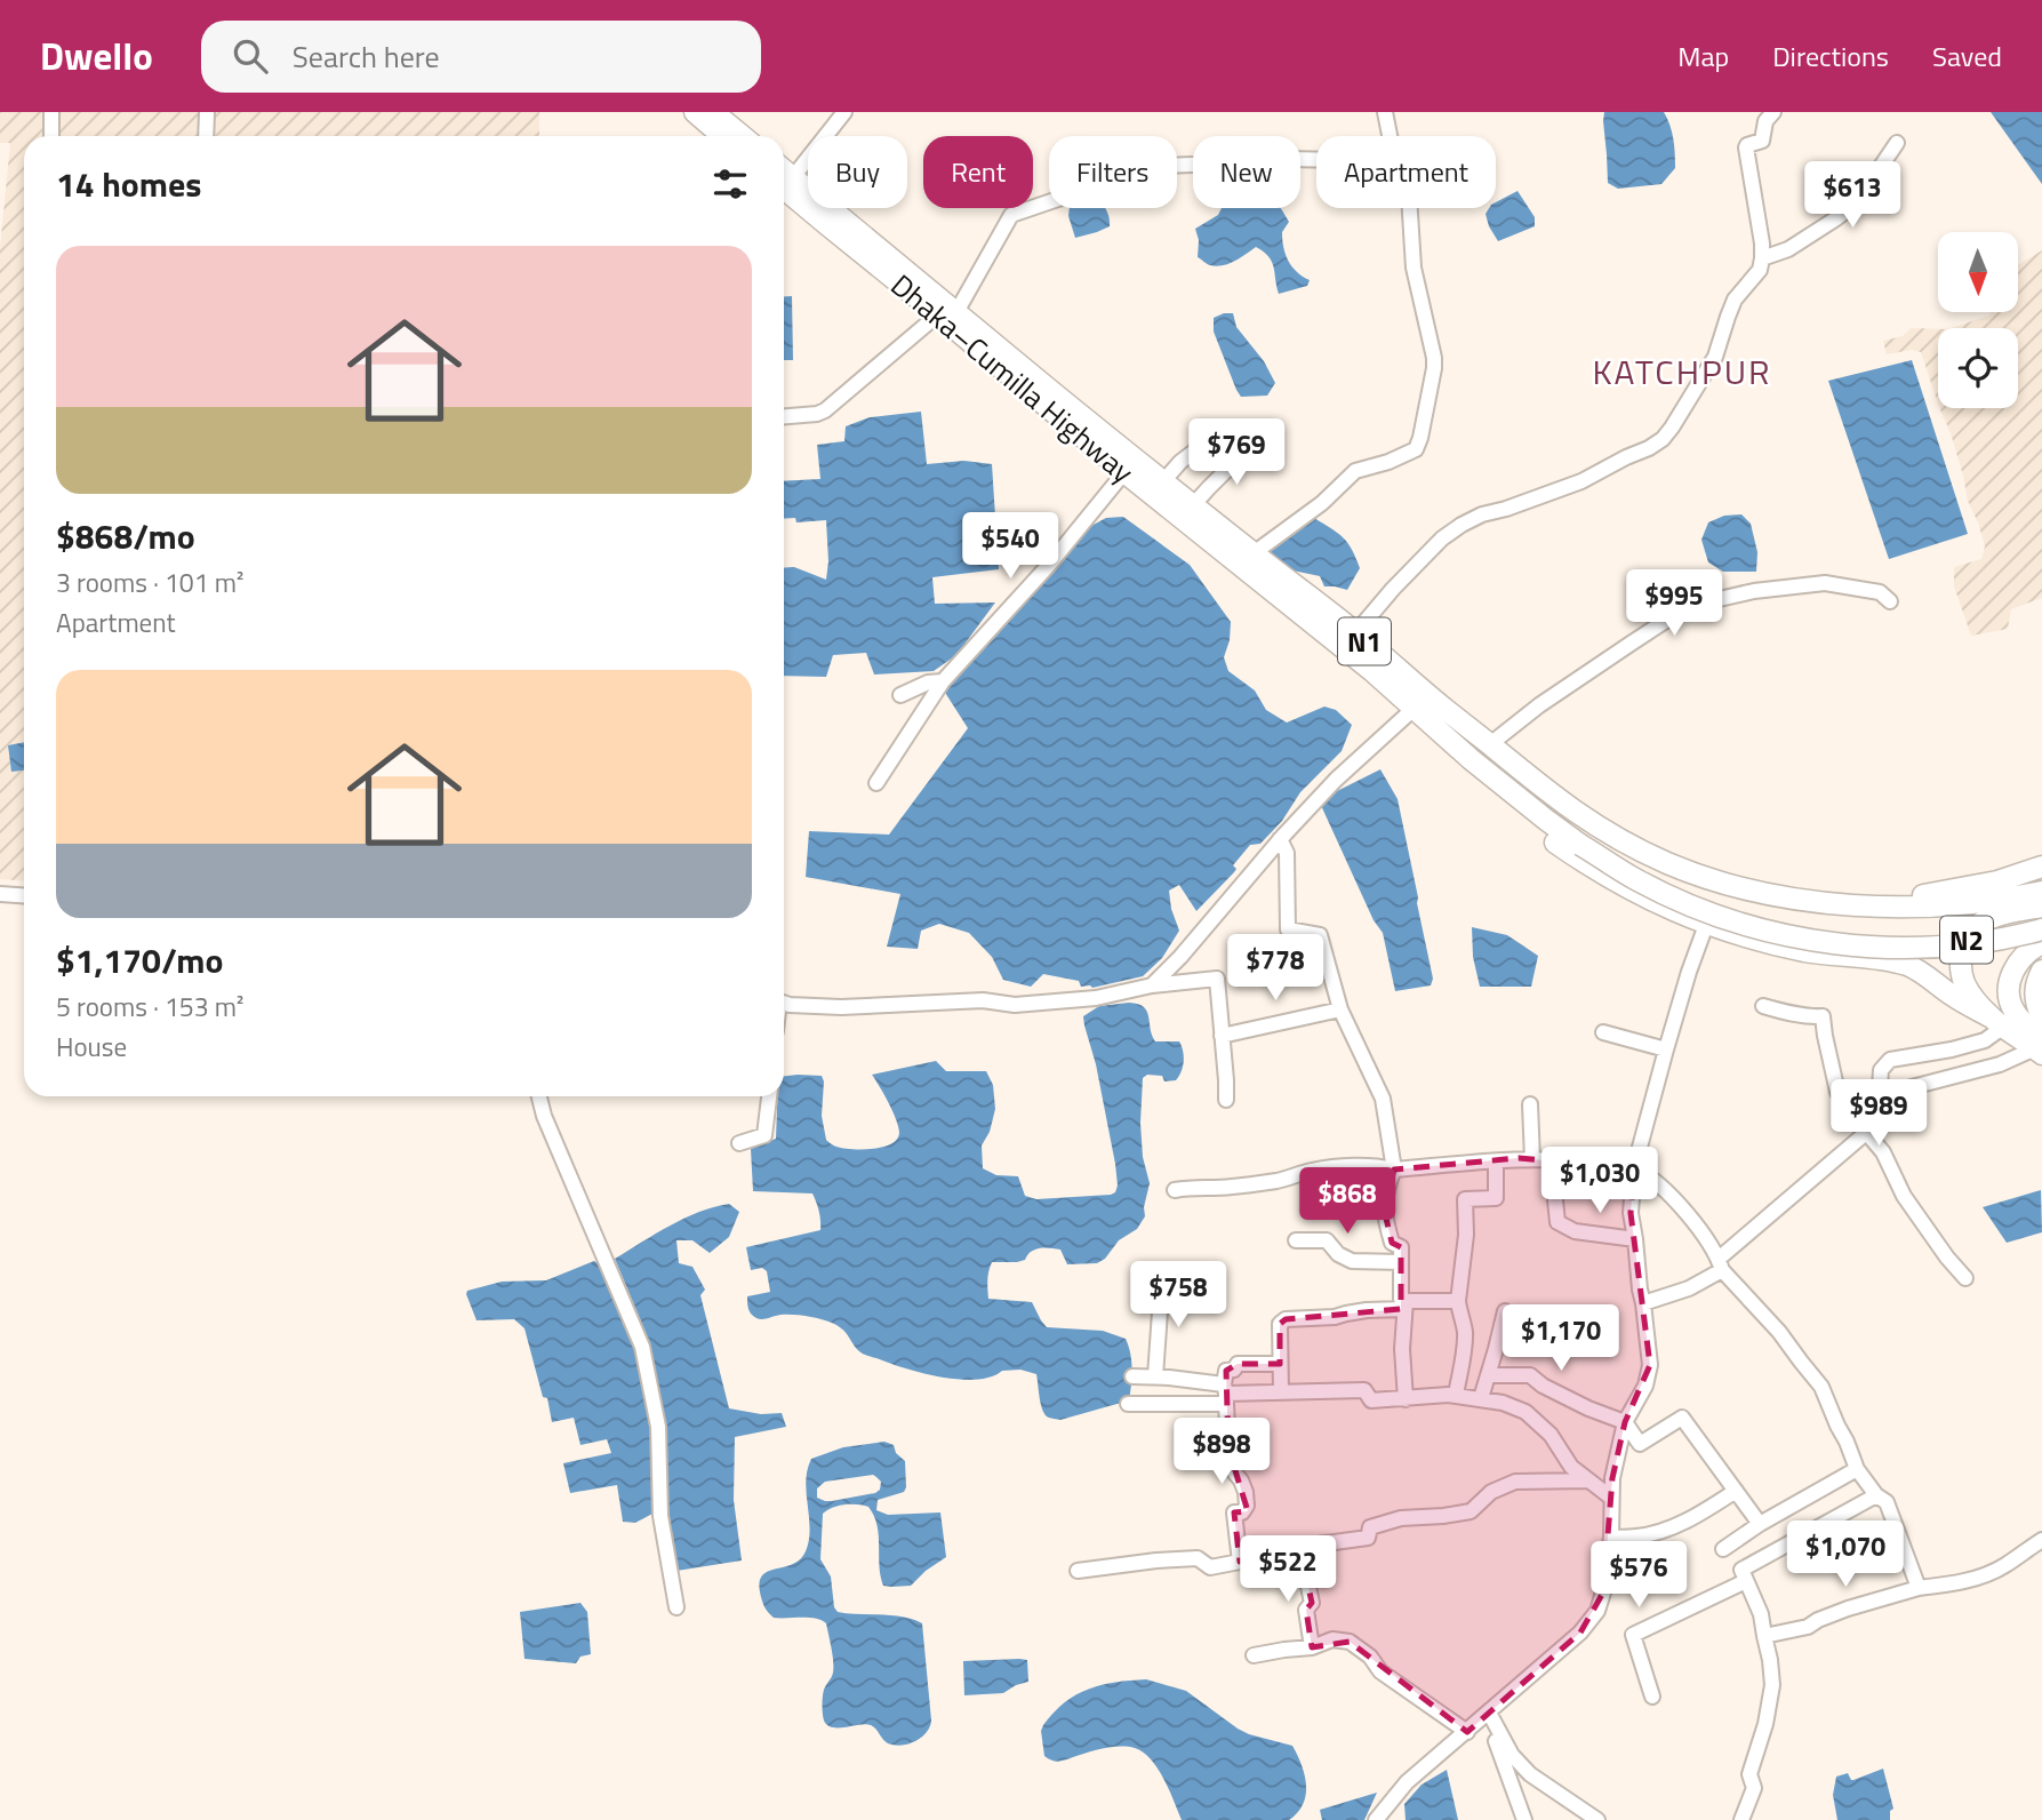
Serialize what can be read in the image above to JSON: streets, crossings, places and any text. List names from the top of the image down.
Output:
{
  "streets": {
    "highway": ["Dhaka–Cumilla Highway", "N1", "N2"]
  },
  "crossings": [
    ["Dhaka–Cumilla Highway", "N1"],
    ["N1", "N2"]
  ],
  "districts": ["KATCHPUR"],
  "north": "bottom",
  "page": {
    "header": "Dwello",
    "search": "Search here",
    "nav": ["Map", "Directions", "Saved"],
    "chip": [
      "Buy",
      "Rent",
      "Filters",
      "New",
      "Apartment"
    ],
    "heading": "14 homes",
    "price": [
      "$613",
      "$769",
      "$540",
      "$995",
      "$778",
      "$989",
      "$1,030",
      "$868",
      "$758",
      "$1,170",
      "$898",
      "$1,070",
      "$522",
      "$576"
    ],
    "list": [
      {
        "name": "$868/mo",
        "note": "3 rooms · 101 m² · Apartment"
      },
      {
        "name": "$1,170/mo",
        "note": "5 rooms · 153 m² · House"
      }
    ]
  }
}
